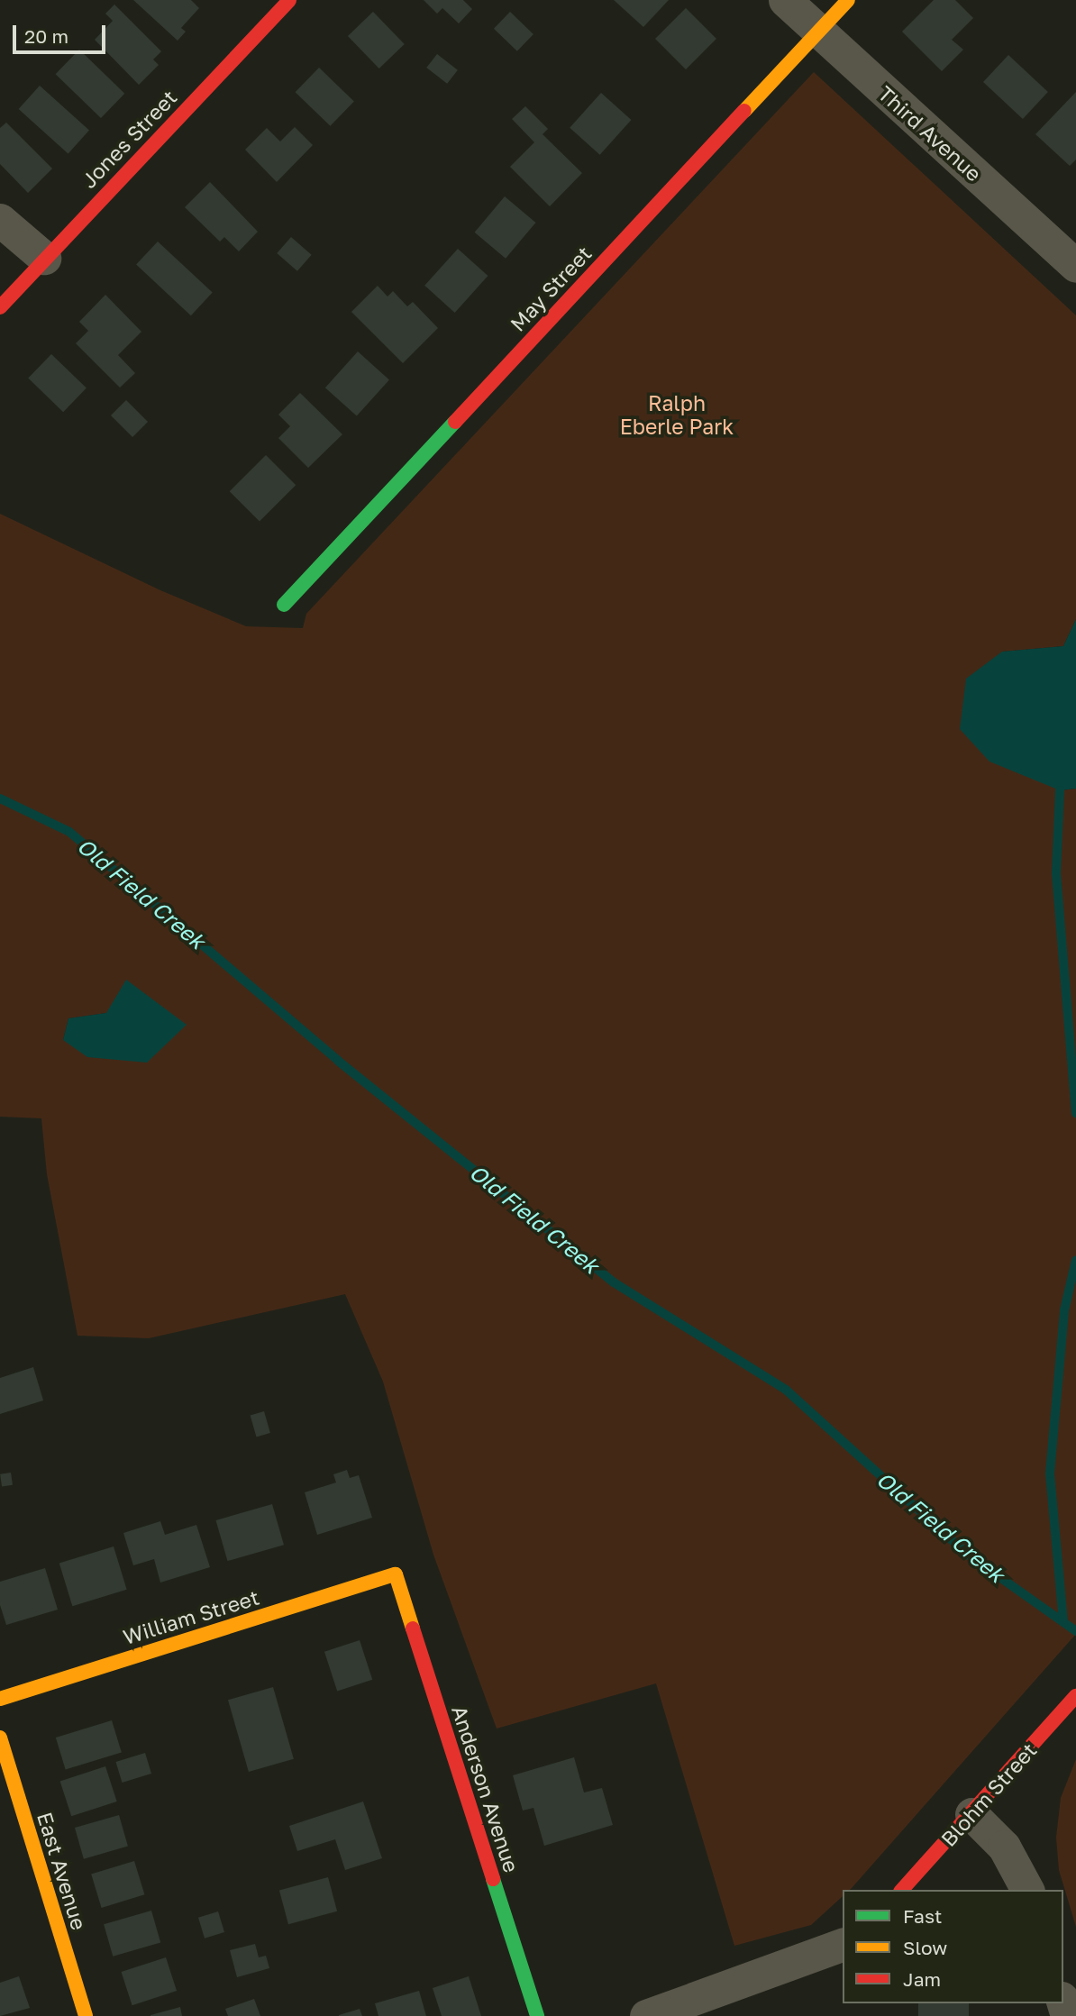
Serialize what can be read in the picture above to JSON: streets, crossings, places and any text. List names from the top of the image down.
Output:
{
  "streets": {
    "street": [
      "Third Avenue",
      "Jones Street",
      "May Street",
      "William Street",
      "Anderson Avenue",
      "Blohm Street",
      "East Avenue"
    ]
  },
  "crossings": [
    ["Third Avenue", "May Street"],
    ["William Street", "Anderson Avenue"]
  ],
  "water": ["Old Field Creek"],
  "parks": ["Ralph Eberle Park"],
  "legend": ["Fast", "Slow", "Jam"],
  "scale_bar": "20 m"
}
